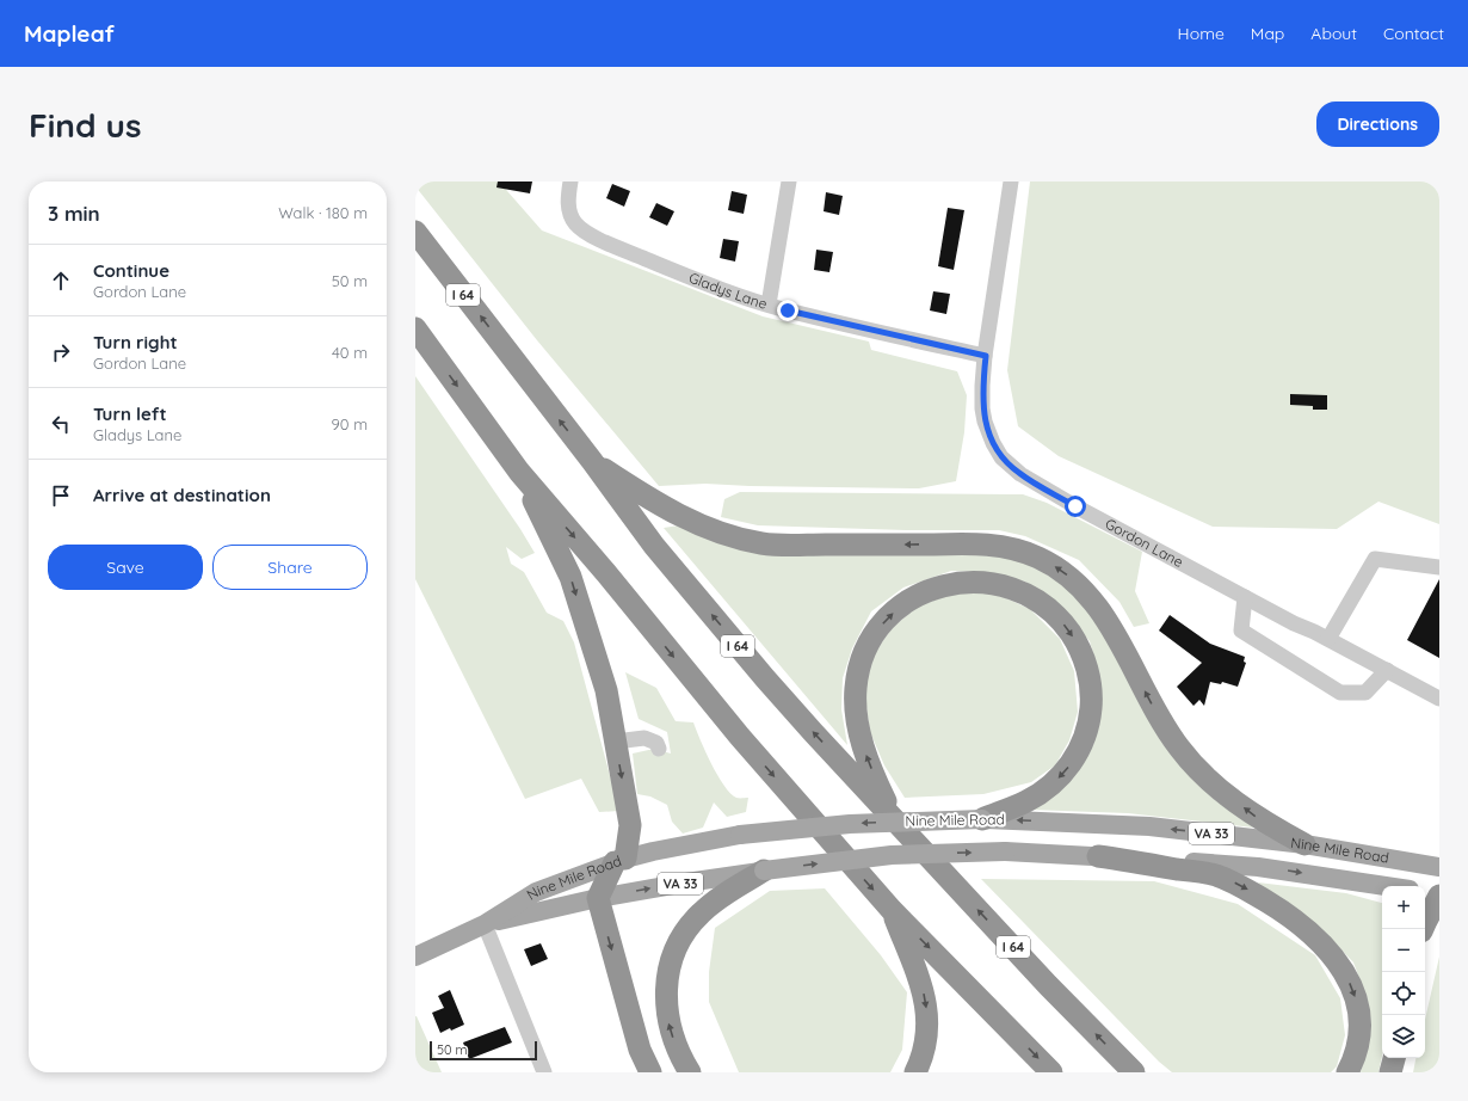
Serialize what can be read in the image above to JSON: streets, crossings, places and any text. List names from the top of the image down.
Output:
{
  "streets": {
    "highway": ["I 64"],
    "main road": ["Nine Mile Road", "VA 33"],
    "street": ["Gladys Lane", "Gordon Lane"]
  },
  "crossings": [
    ["Gladys Lane", "Gordon Lane"]
  ],
  "scale_bar": "50 m",
  "page": {
    "header": "Mapleaf",
    "nav": [
      "Home",
      "Map",
      "About",
      "Contact"
    ],
    "buttons": [
      "Directions",
      ["Save", "Share"]
    ],
    "title": "Find us",
    "heading": ["3 min", "Walk · 180 m"],
    "list": [
      ["Continue", "Gordon Lane", "50 m"],
      ["Turn right", "Gordon Lane", "40 m"],
      ["Turn left", "Gladys Lane", "90 m"],
      "Arrive at destination"
    ],
    "map_buttons": ["+", "−"],
    "scale": "50 m"
  }
}
